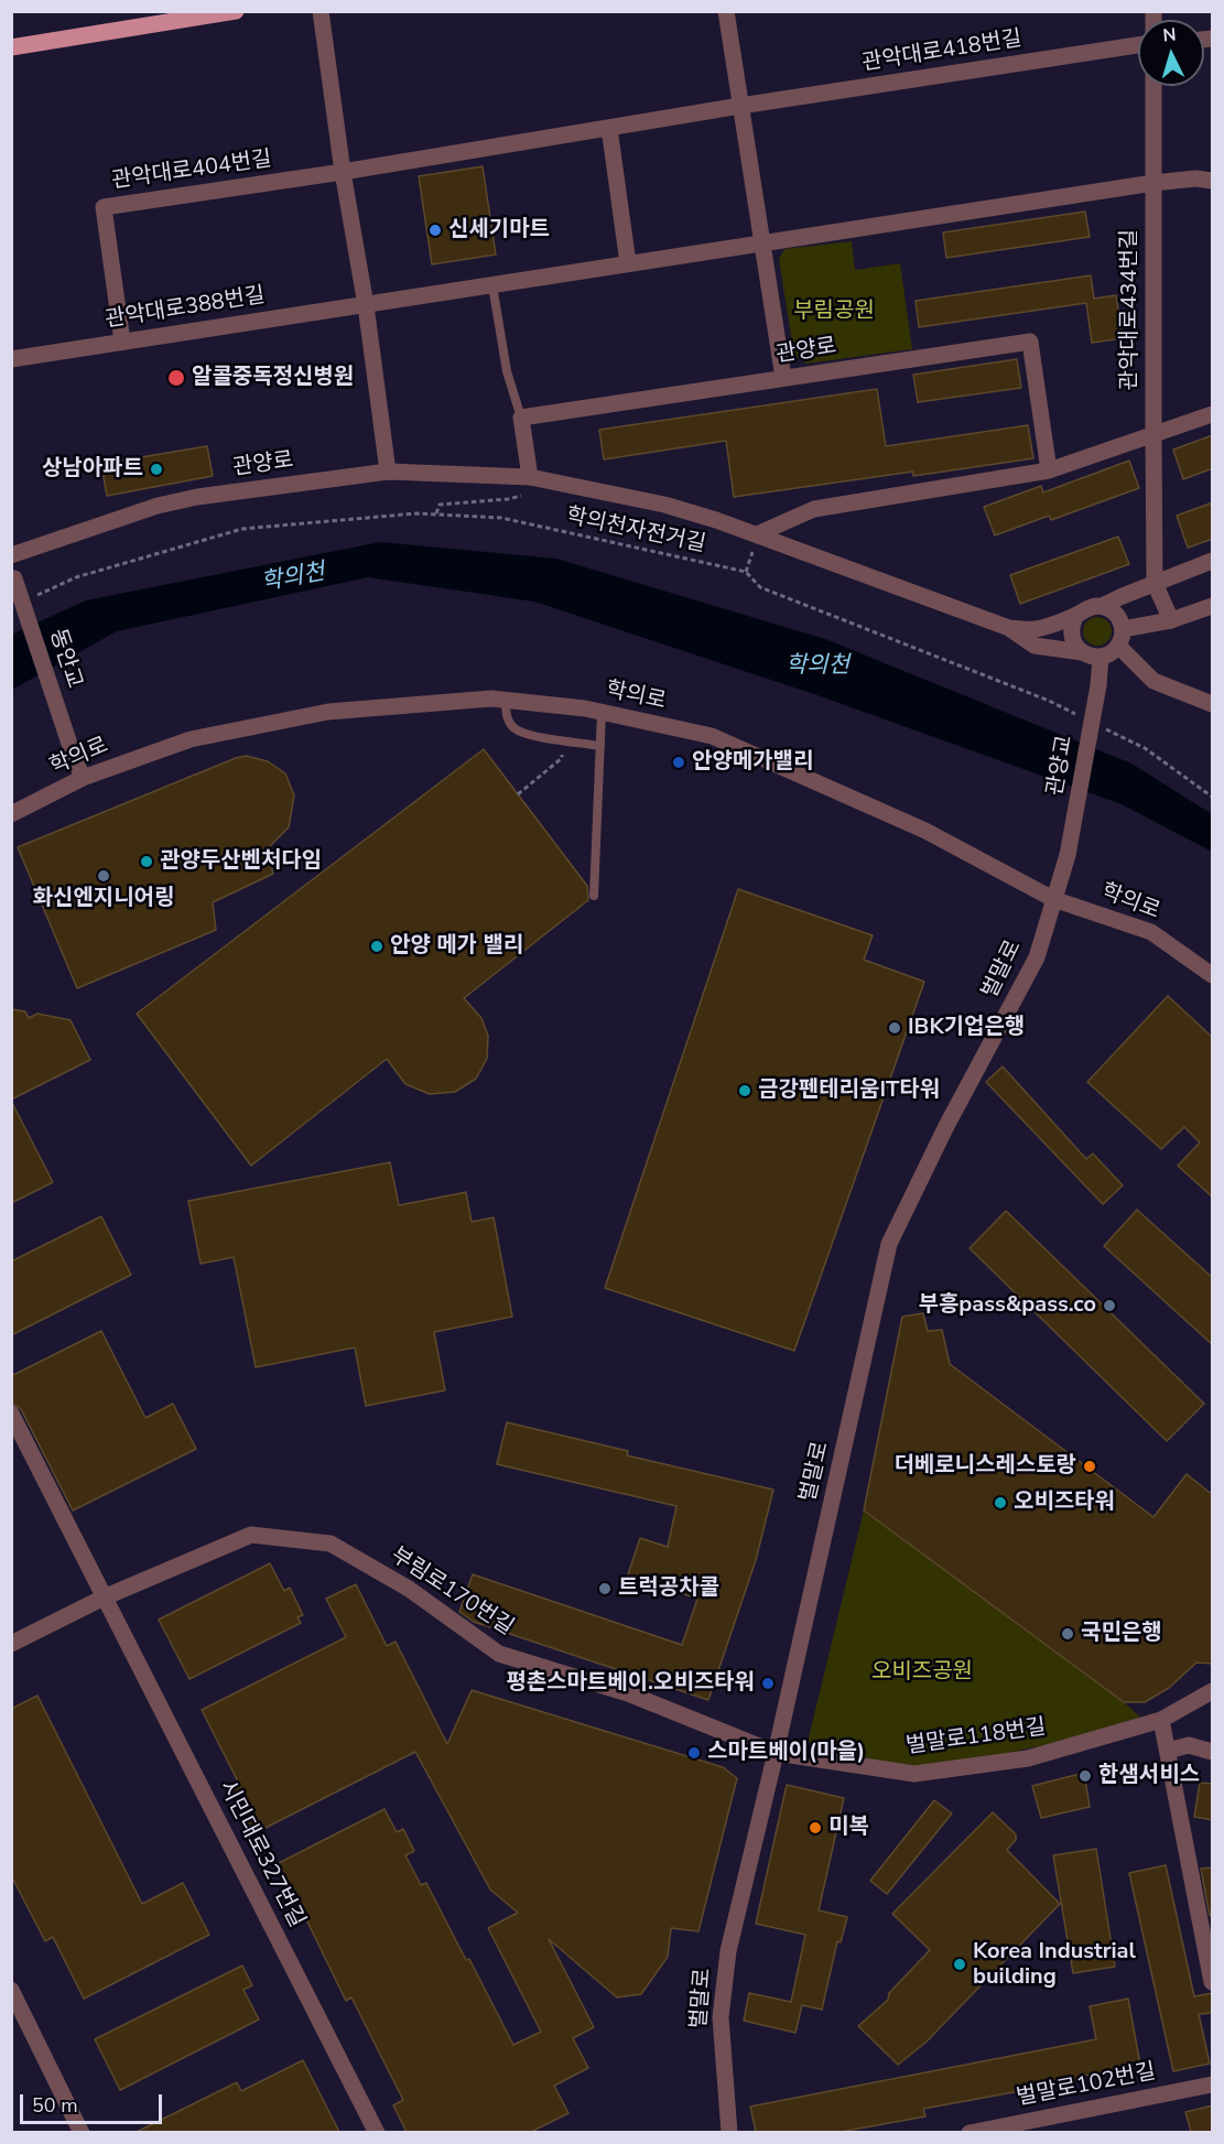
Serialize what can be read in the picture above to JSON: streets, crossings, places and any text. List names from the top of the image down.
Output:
{
  "streets": {
    "street": [
      "관악대로418번길",
      "관악대로404번길",
      "관악대로388번길",
      "관악대로434번길",
      "관양로",
      "동안교",
      "학의로",
      "관양교",
      "벌말로",
      "부림로170번길",
      "벌말로118번길",
      "시민대로327번길",
      "벌말로102번길"
    ],
    "path": ["학의천자전거길"]
  },
  "crossings": [
    ["관악대로418번길", "관악대로404번길"],
    ["관악대로404번길", "관악대로388번길"],
    ["관양로", "관양교"],
    ["동안교", "학의로"],
    ["학의로", "벌말로"],
    ["관양교", "벌말로"],
    ["벌말로", "부림로170번길"],
    ["벌말로", "벌말로118번길"],
    ["부림로170번길", "벌말로118번길"],
    ["부림로170번길", "시민대로327번길"]
  ],
  "water": ["학의천"],
  "parks": ["부림공원", "오비즈공원"],
  "places": [
    "신세기마트",
    "알콜중독정신병원",
    "상남아파트",
    "안양메가밸리",
    "관양두산벤처다임",
    "화신엔지니어링",
    "안양 메가 밸리",
    "IBK기업은행",
    "금강펜테리움IT타워",
    "부흥pass&pass.co",
    "더베로니스레스토랑",
    "오비즈타워",
    "트럭공차콜",
    "국민은행",
    "평촌스마트베이.오비즈타워",
    "스마트베이(마을)",
    "한샘서비스",
    "미복",
    "Korea Industrial building"
  ],
  "scale_bar": "50 m",
  "north": "top"
}
